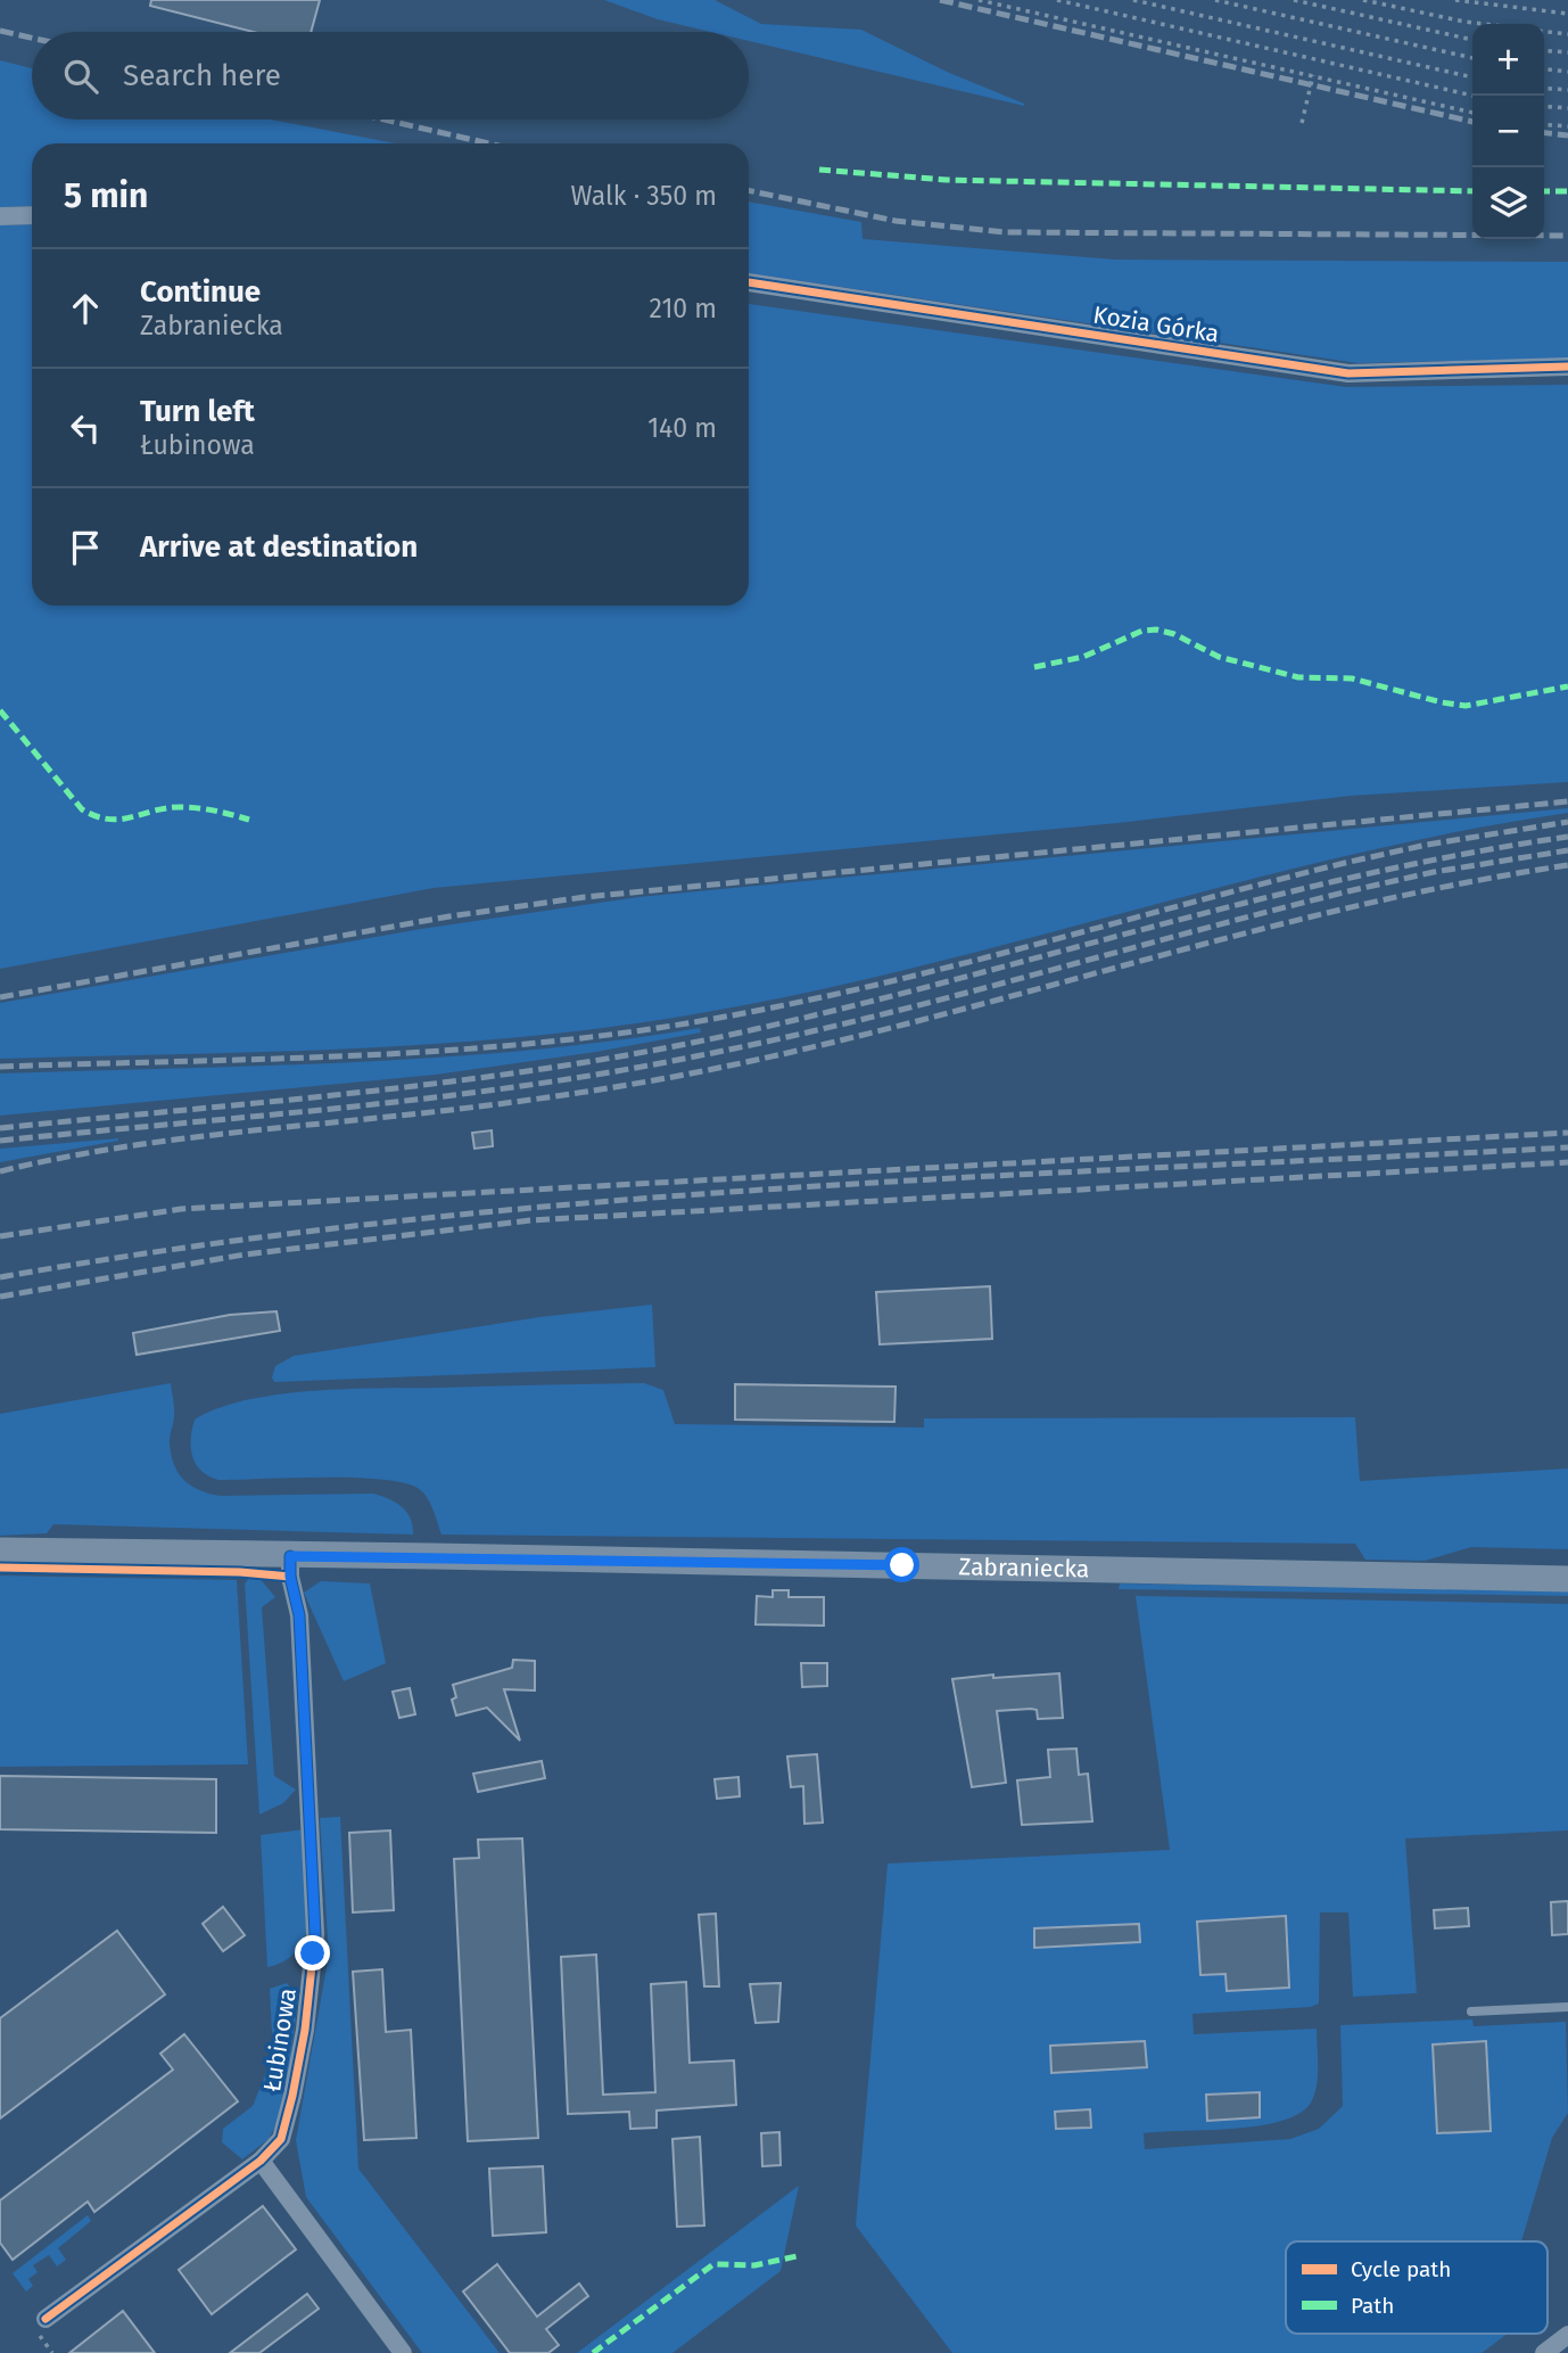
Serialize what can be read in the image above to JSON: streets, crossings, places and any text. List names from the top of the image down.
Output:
{
  "streets": {
    "main road": ["Zabraniecka"],
    "street": ["Kozia Górka", "Łubinowa"]
  },
  "crossings": [
    ["Zabraniecka", "Łubinowa"]
  ],
  "legend": ["Cycle path", "Path"],
  "page": {
    "map_buttons": ["+", "−"],
    "search": "Search here",
    "heading": ["5 min", "Walk · 350 m"],
    "list": [
      ["Continue", "Zabraniecka", "210 m"],
      ["Turn left", "Łubinowa", "140 m"],
      "Arrive at destination"
    ]
  }
}
